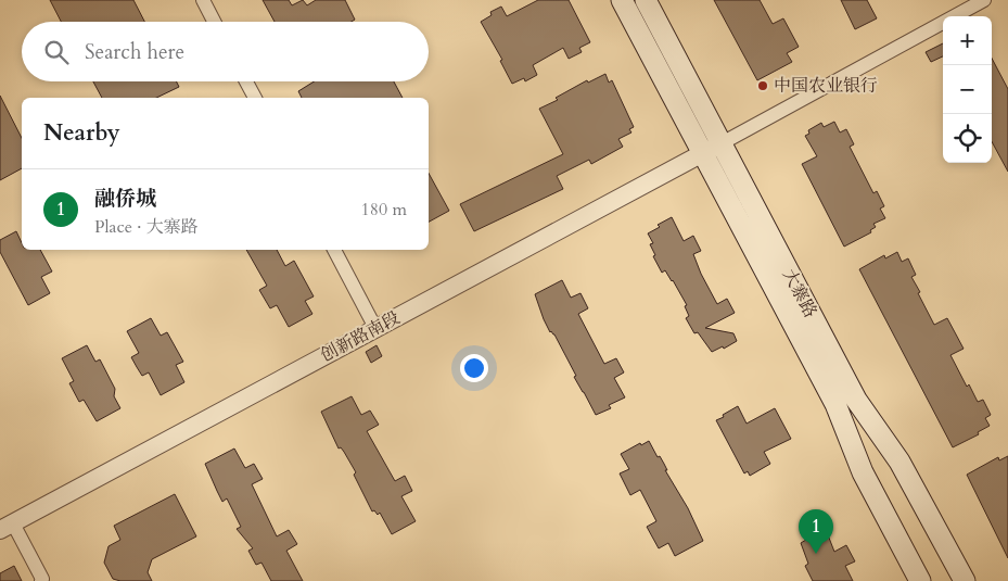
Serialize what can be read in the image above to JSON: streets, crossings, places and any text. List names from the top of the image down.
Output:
{
  "streets": {
    "main road": ["大寨路"],
    "street": ["创新路南段"]
  },
  "crossings": [
    ["大寨路", "创新路南段"]
  ],
  "places": ["中国农业银行"],
  "page": {
    "map_buttons": ["+", "−"],
    "search": "Search here",
    "heading": "Nearby",
    "list": [
      {
        "mark": "1",
        "name": "融侨城",
        "note": "Place · 大寨路",
        "value": "180 m"
      }
    ],
    "pins": "1"
  }
}
